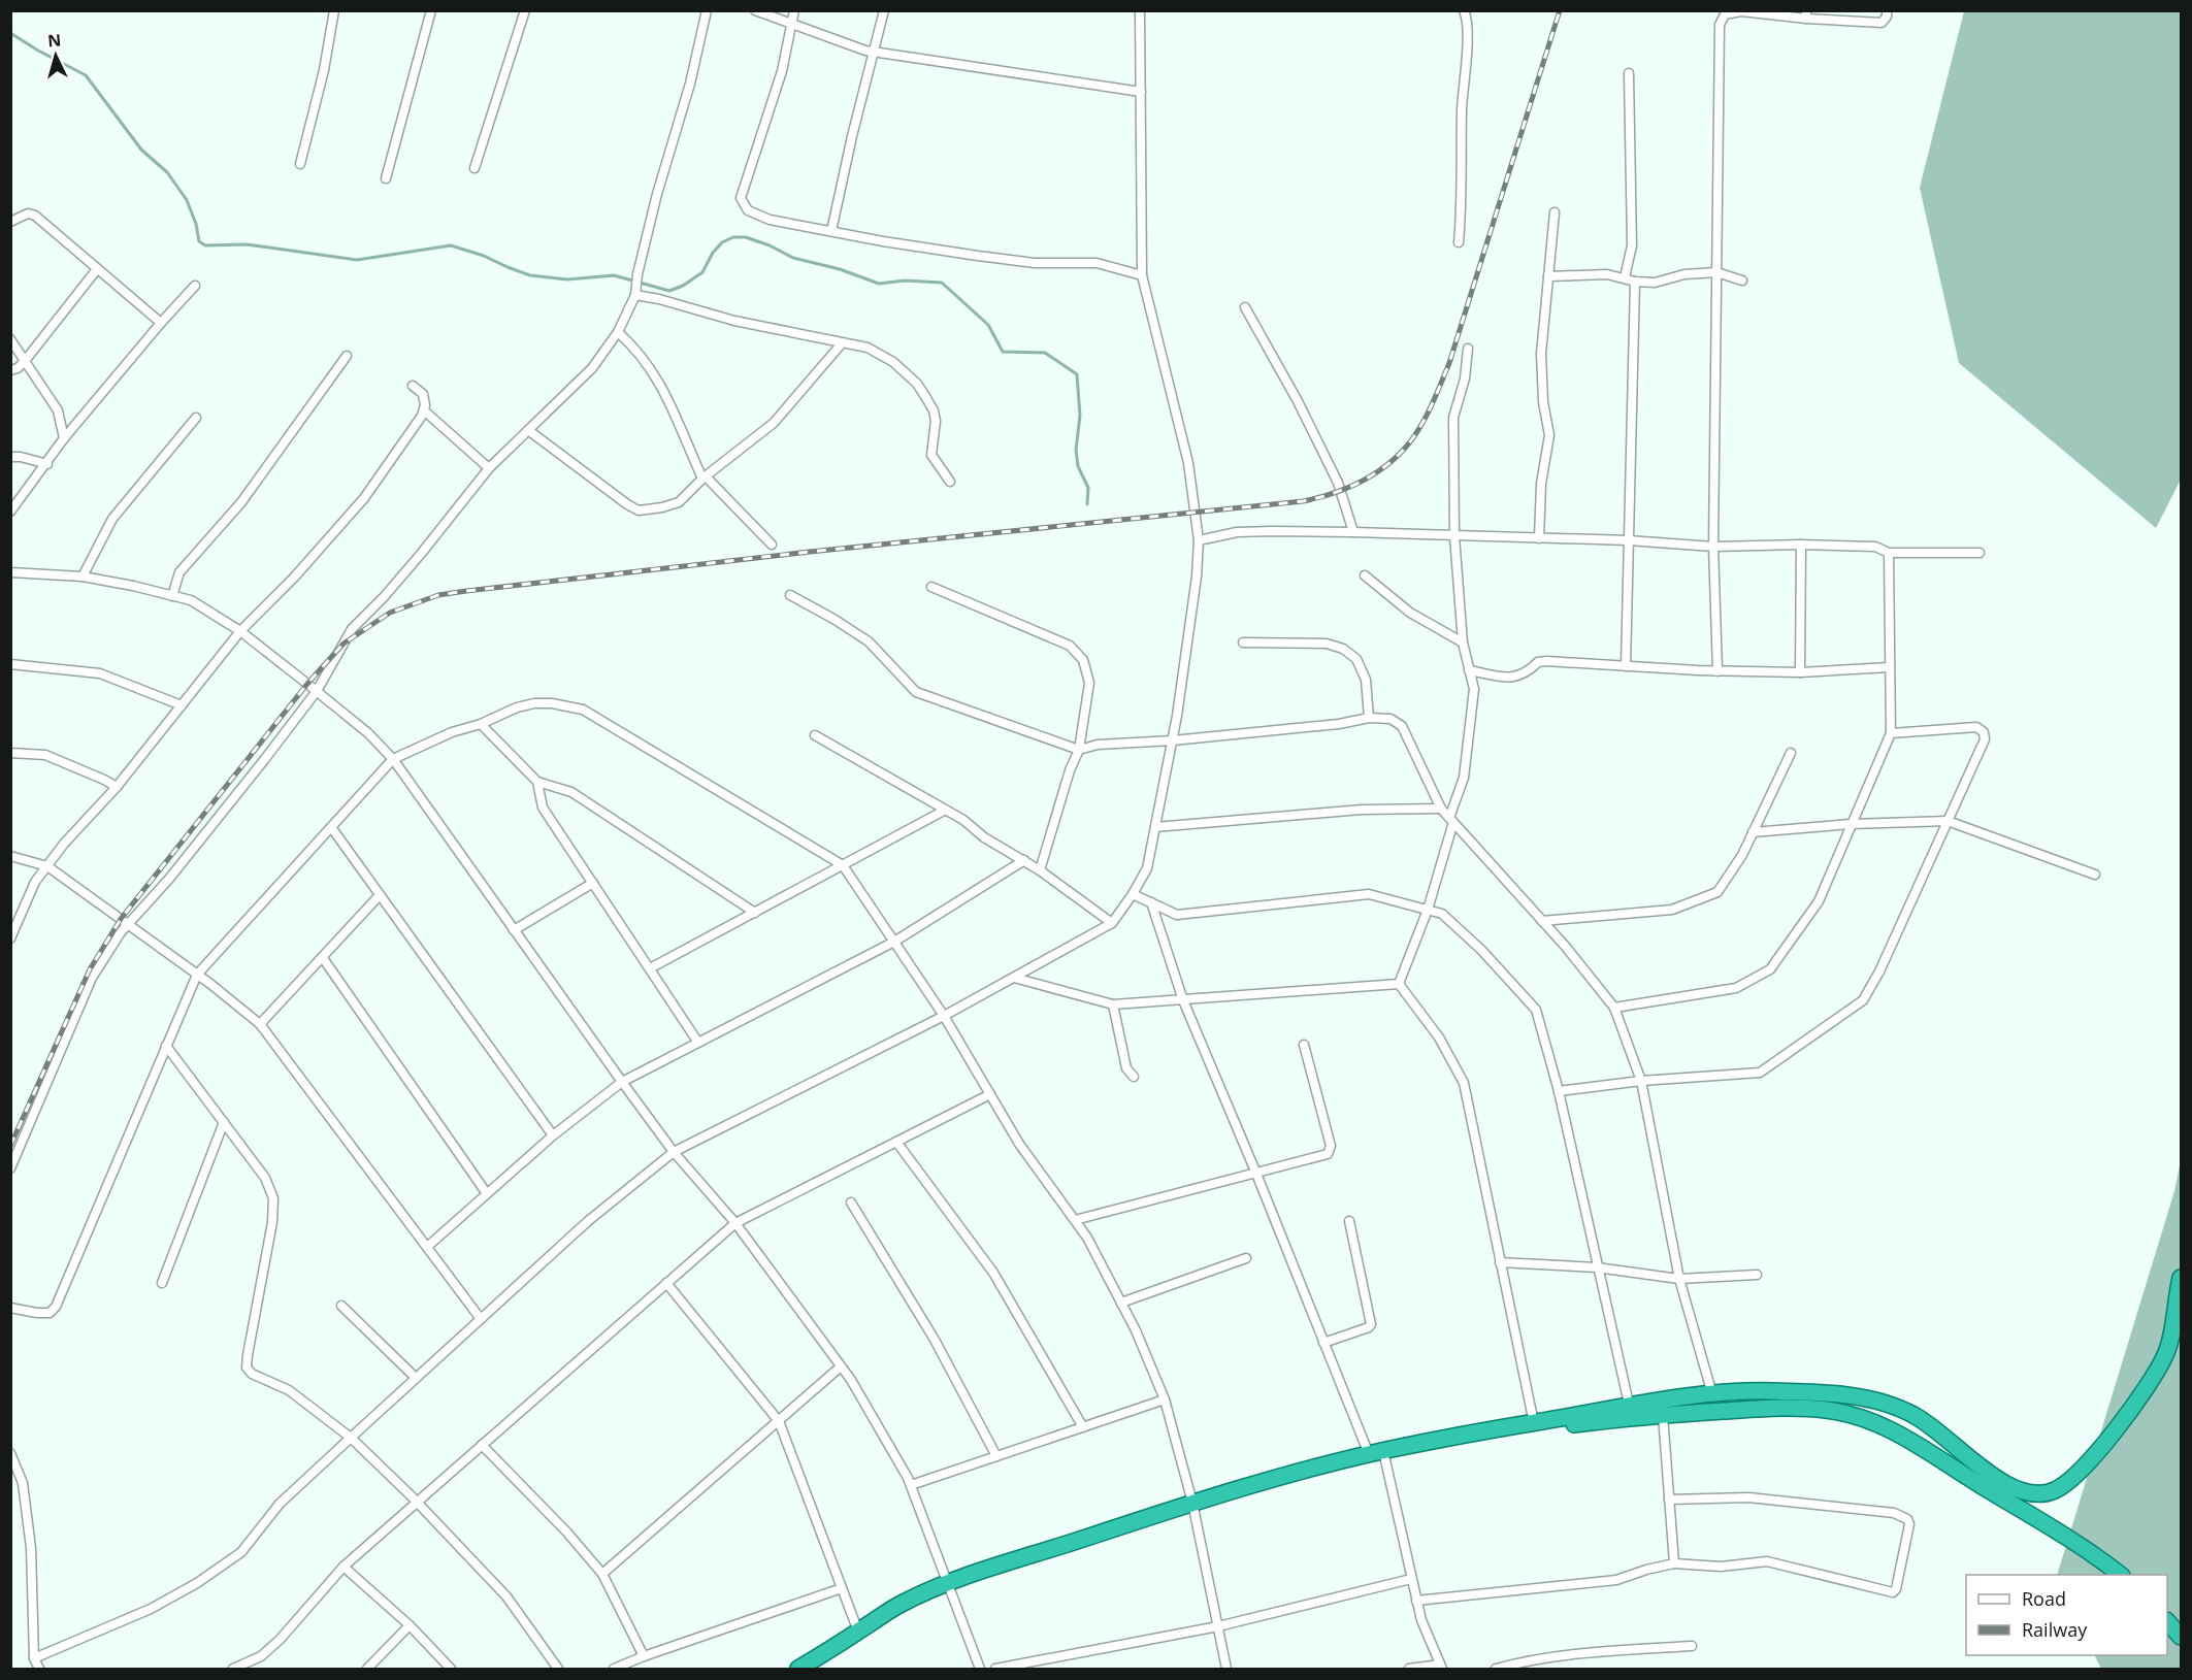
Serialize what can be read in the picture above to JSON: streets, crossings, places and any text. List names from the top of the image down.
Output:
{
  "legend": ["Road", "Railway"],
  "north": "top"
}
